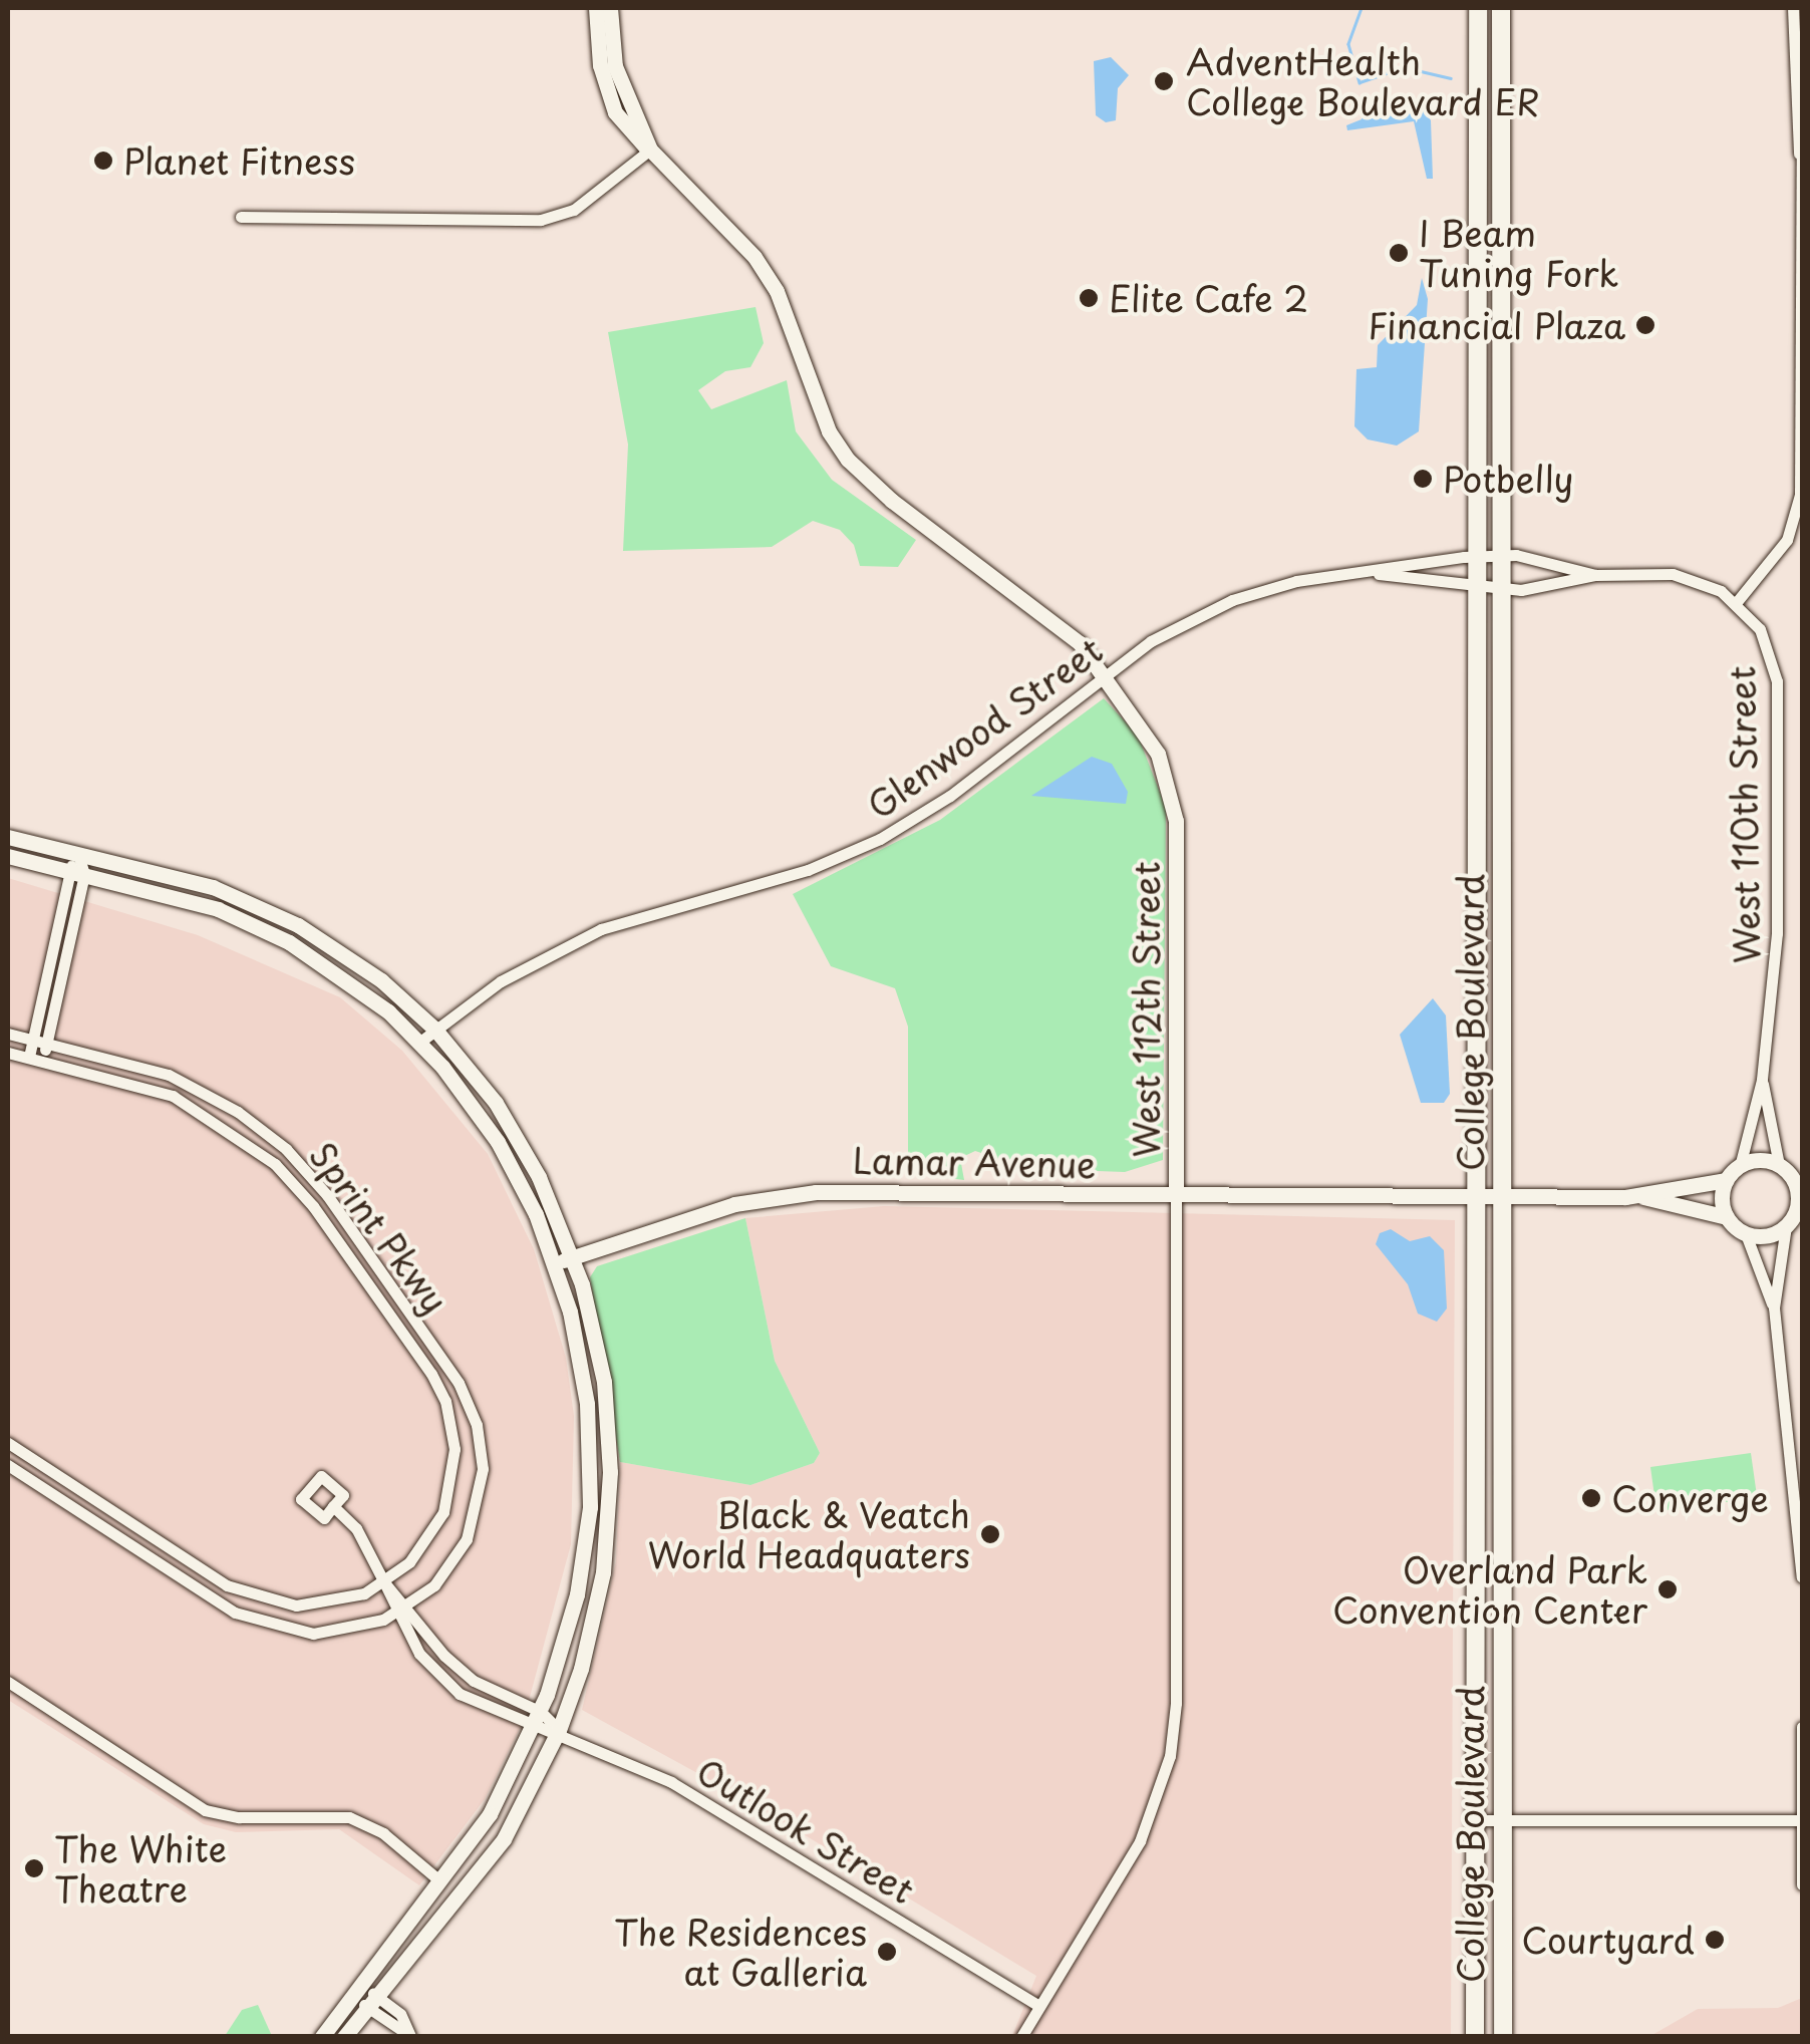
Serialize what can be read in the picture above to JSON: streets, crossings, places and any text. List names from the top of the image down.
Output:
{
  "streets": {
    "main road": ["College Boulevard"],
    "street": [
      "Glenwood Street",
      "West 110th Street",
      "West 112th Street",
      "Lamar Avenue",
      "Sprint Pkwy",
      "Outlook Street"
    ]
  },
  "crossings": [
    ["Glenwood Street", "West 110th Street"],
    ["Glenwood Street", "West 112th Street"],
    ["Glenwood Street", "College Boulevard"],
    ["West 110th Street", "Lamar Avenue"],
    ["West 112th Street", "Lamar Avenue"],
    ["West 112th Street", "Outlook Street"],
    ["College Boulevard", "Lamar Avenue"]
  ],
  "places": [
    "AdventHealth College Boulevard ER",
    "Planet Fitness",
    "I Beam Tuning Fork",
    "Elite Cafe 2",
    "Financial Plaza",
    "Potbelly",
    "Converge",
    "Black & Veatch World Headquaters",
    "Overland Park Convention Center",
    "The White Theatre",
    "Courtyard",
    "The Residences at Galleria"
  ]
}
